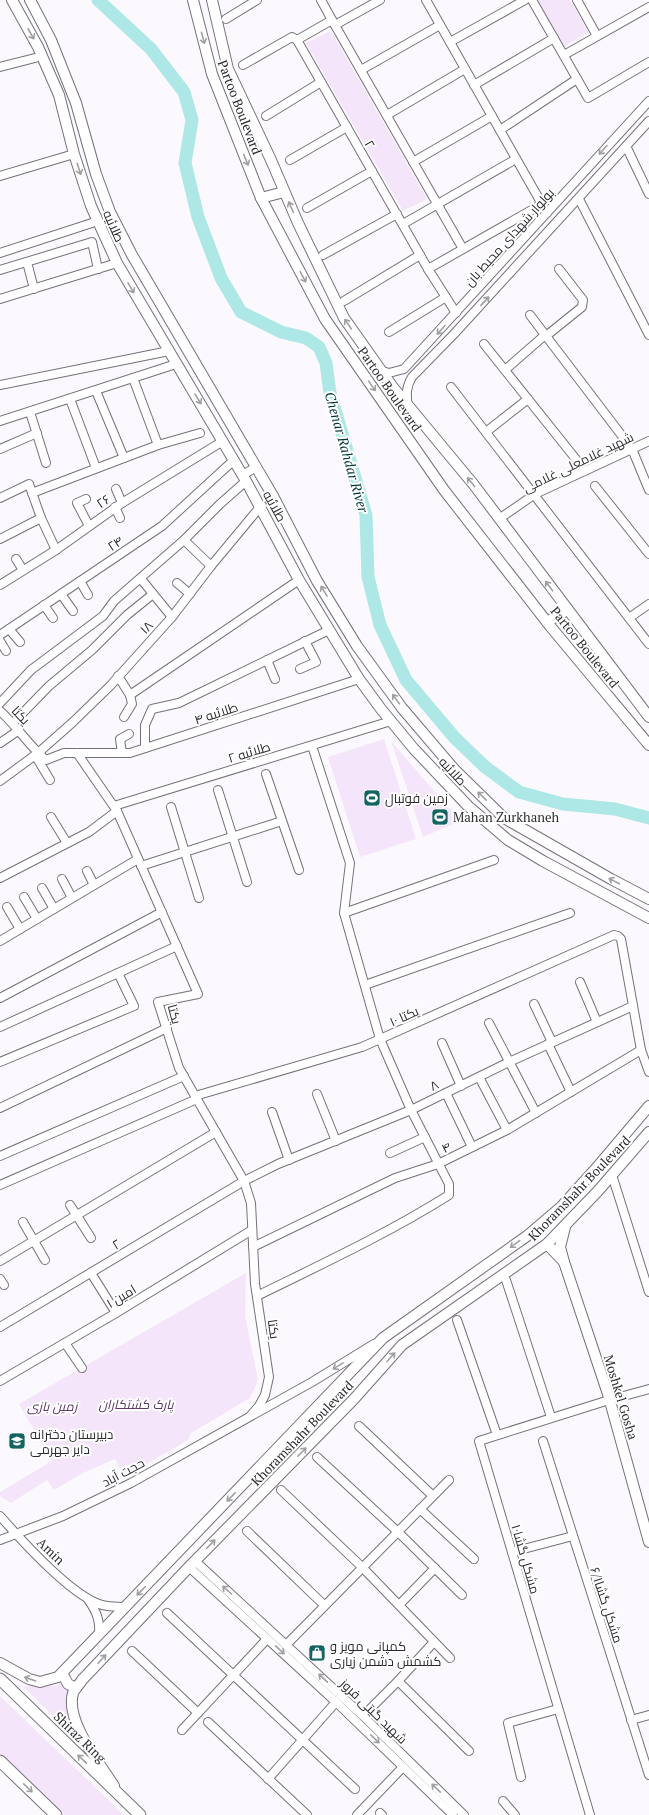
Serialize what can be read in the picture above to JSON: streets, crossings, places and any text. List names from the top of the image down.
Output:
{
  "streets": {
    "highway": ["Shiraz Ring"],
    "main road": [
      "Partoo Boulevard",
      "طلائیه",
      "Khoramshahr Boulevard",
      "Moshkel Gosha"
    ],
    "street": [
      "۲",
      "بولوار شهدای محیط بان",
      "شهید غلامعلی غلامی",
      "۲۶",
      "۲۴",
      "۱۸",
      "طلائیه ۴",
      "یکتا",
      "طلائیه ۲",
      "۱۰ یکتا",
      "۸",
      "۴",
      "امین ۱",
      "حجت آباد",
      "Amin",
      "مشکل گشا۱۰",
      "مشکل گشا۶/۱",
      "شهید گیتی فروز"
    ]
  },
  "crossings": [
    ["Partoo Boulevard", "شهید غلامعلی غلامی"],
    ["۲", "بولوار شهدای محیط بان"],
    ["۲", "یکتا"],
    ["۲", "۸"],
    ["طلائیه", "۲۶"],
    ["طلائیه", "۲۴"],
    ["طلائیه", "۱۸"],
    ["طلائیه", "طلائیه ۴"],
    ["طلائیه", "طلائیه ۲"],
    ["۱۸", "یکتا"],
    ["طلائیه ۴", "یکتا"],
    ["یکتا", "طلائیه ۲"],
    ["یکتا", "۱۰ یکتا"],
    ["یکتا", "۸"],
    ["یکتا", "۴"],
    ["یکتا", "امین ۱"],
    ["یکتا", "حجت آباد"],
    ["۱۰ یکتا", "۸"],
    ["Khoramshahr Boulevard", "Moshkel Gosha"],
    ["Khoramshahr Boulevard", "شهید گیتی فروز"],
    ["Moshkel Gosha", "مشکل گشا۱۰"],
    ["حجت آباد", "Amin"]
  ],
  "one_way": ["حجت آباد"],
  "water": ["Chenar Rahdar River"],
  "parks": ["پارک کشتکاران", "زمین بازی"],
  "places": {
    "sports": ["زمین فوتبال", "Mahan Zurkhaneh"],
    "school or university": ["دبیرستان دخترانه دایر جهرمی"],
    "shop": ["کمپانی مویز و کشمش دشمن زیاری"]
  }
}
